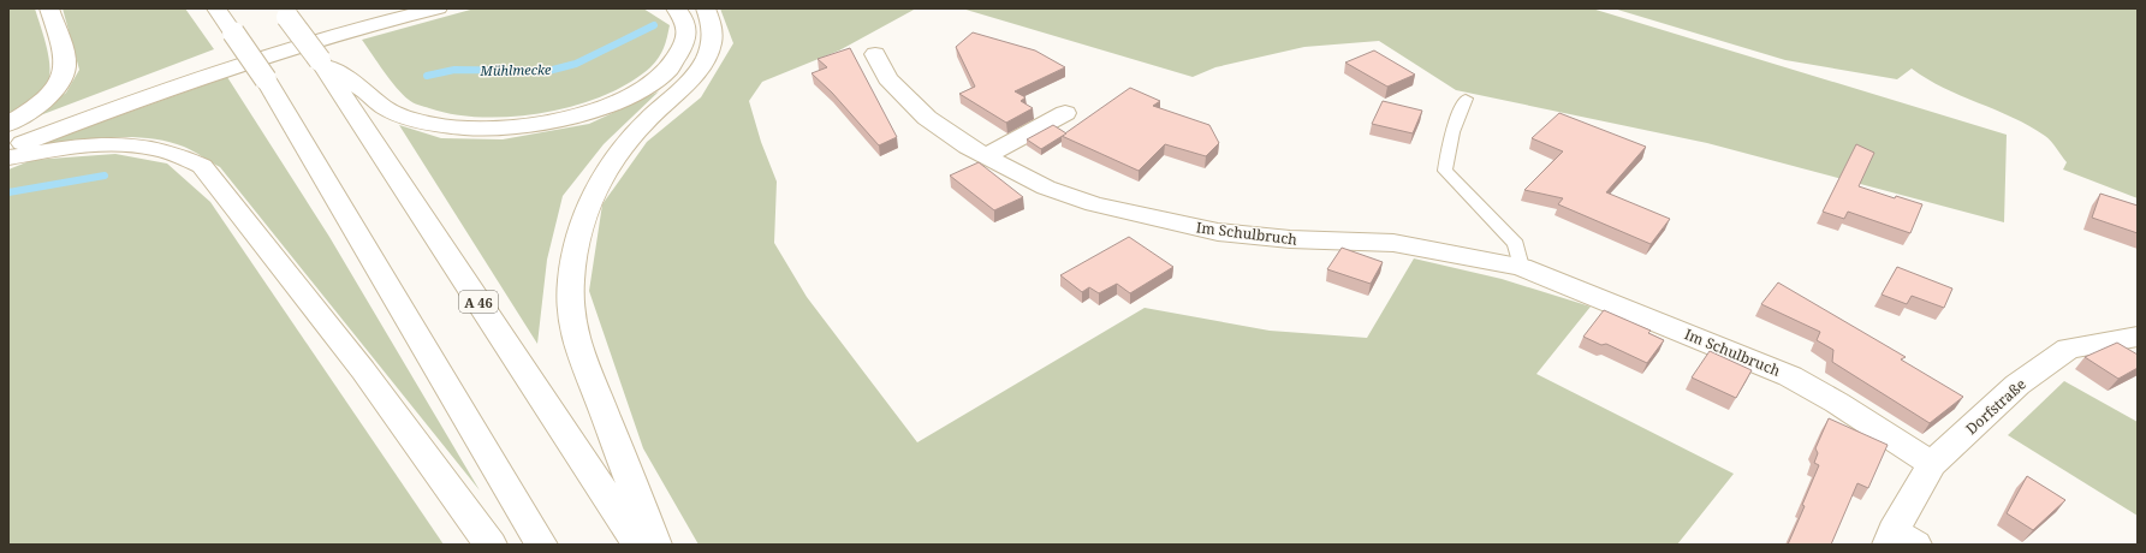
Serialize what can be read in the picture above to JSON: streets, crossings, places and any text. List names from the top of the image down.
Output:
{
  "streets": {
    "main road": ["Im Schulbruch", "A 46", "Dorfstraße"]
  },
  "crossings": [
    ["Im Schulbruch", "Dorfstraße"]
  ],
  "water": ["Mühlmecke"]
}
